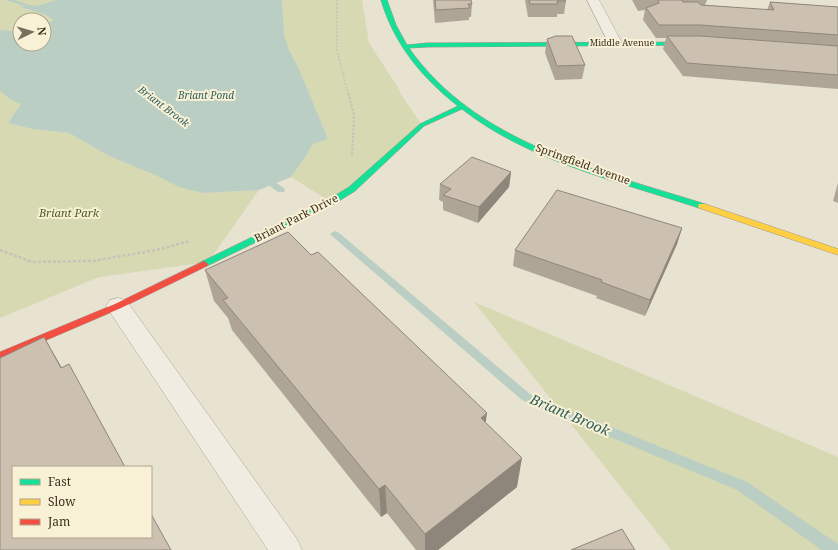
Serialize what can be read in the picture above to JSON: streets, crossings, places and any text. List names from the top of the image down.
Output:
{
  "streets": {
    "street": ["Middle Avenue", "Springfield Avenue", "Briant Park Drive"]
  },
  "crossings": [
    ["Middle Avenue", "Springfield Avenue"],
    ["Springfield Avenue", "Briant Park Drive"]
  ],
  "water": ["Briant Pond", "Briant Brook"],
  "parks": ["Briant Park"],
  "legend": ["Fast", "Slow", "Jam"],
  "north": "right"
}
